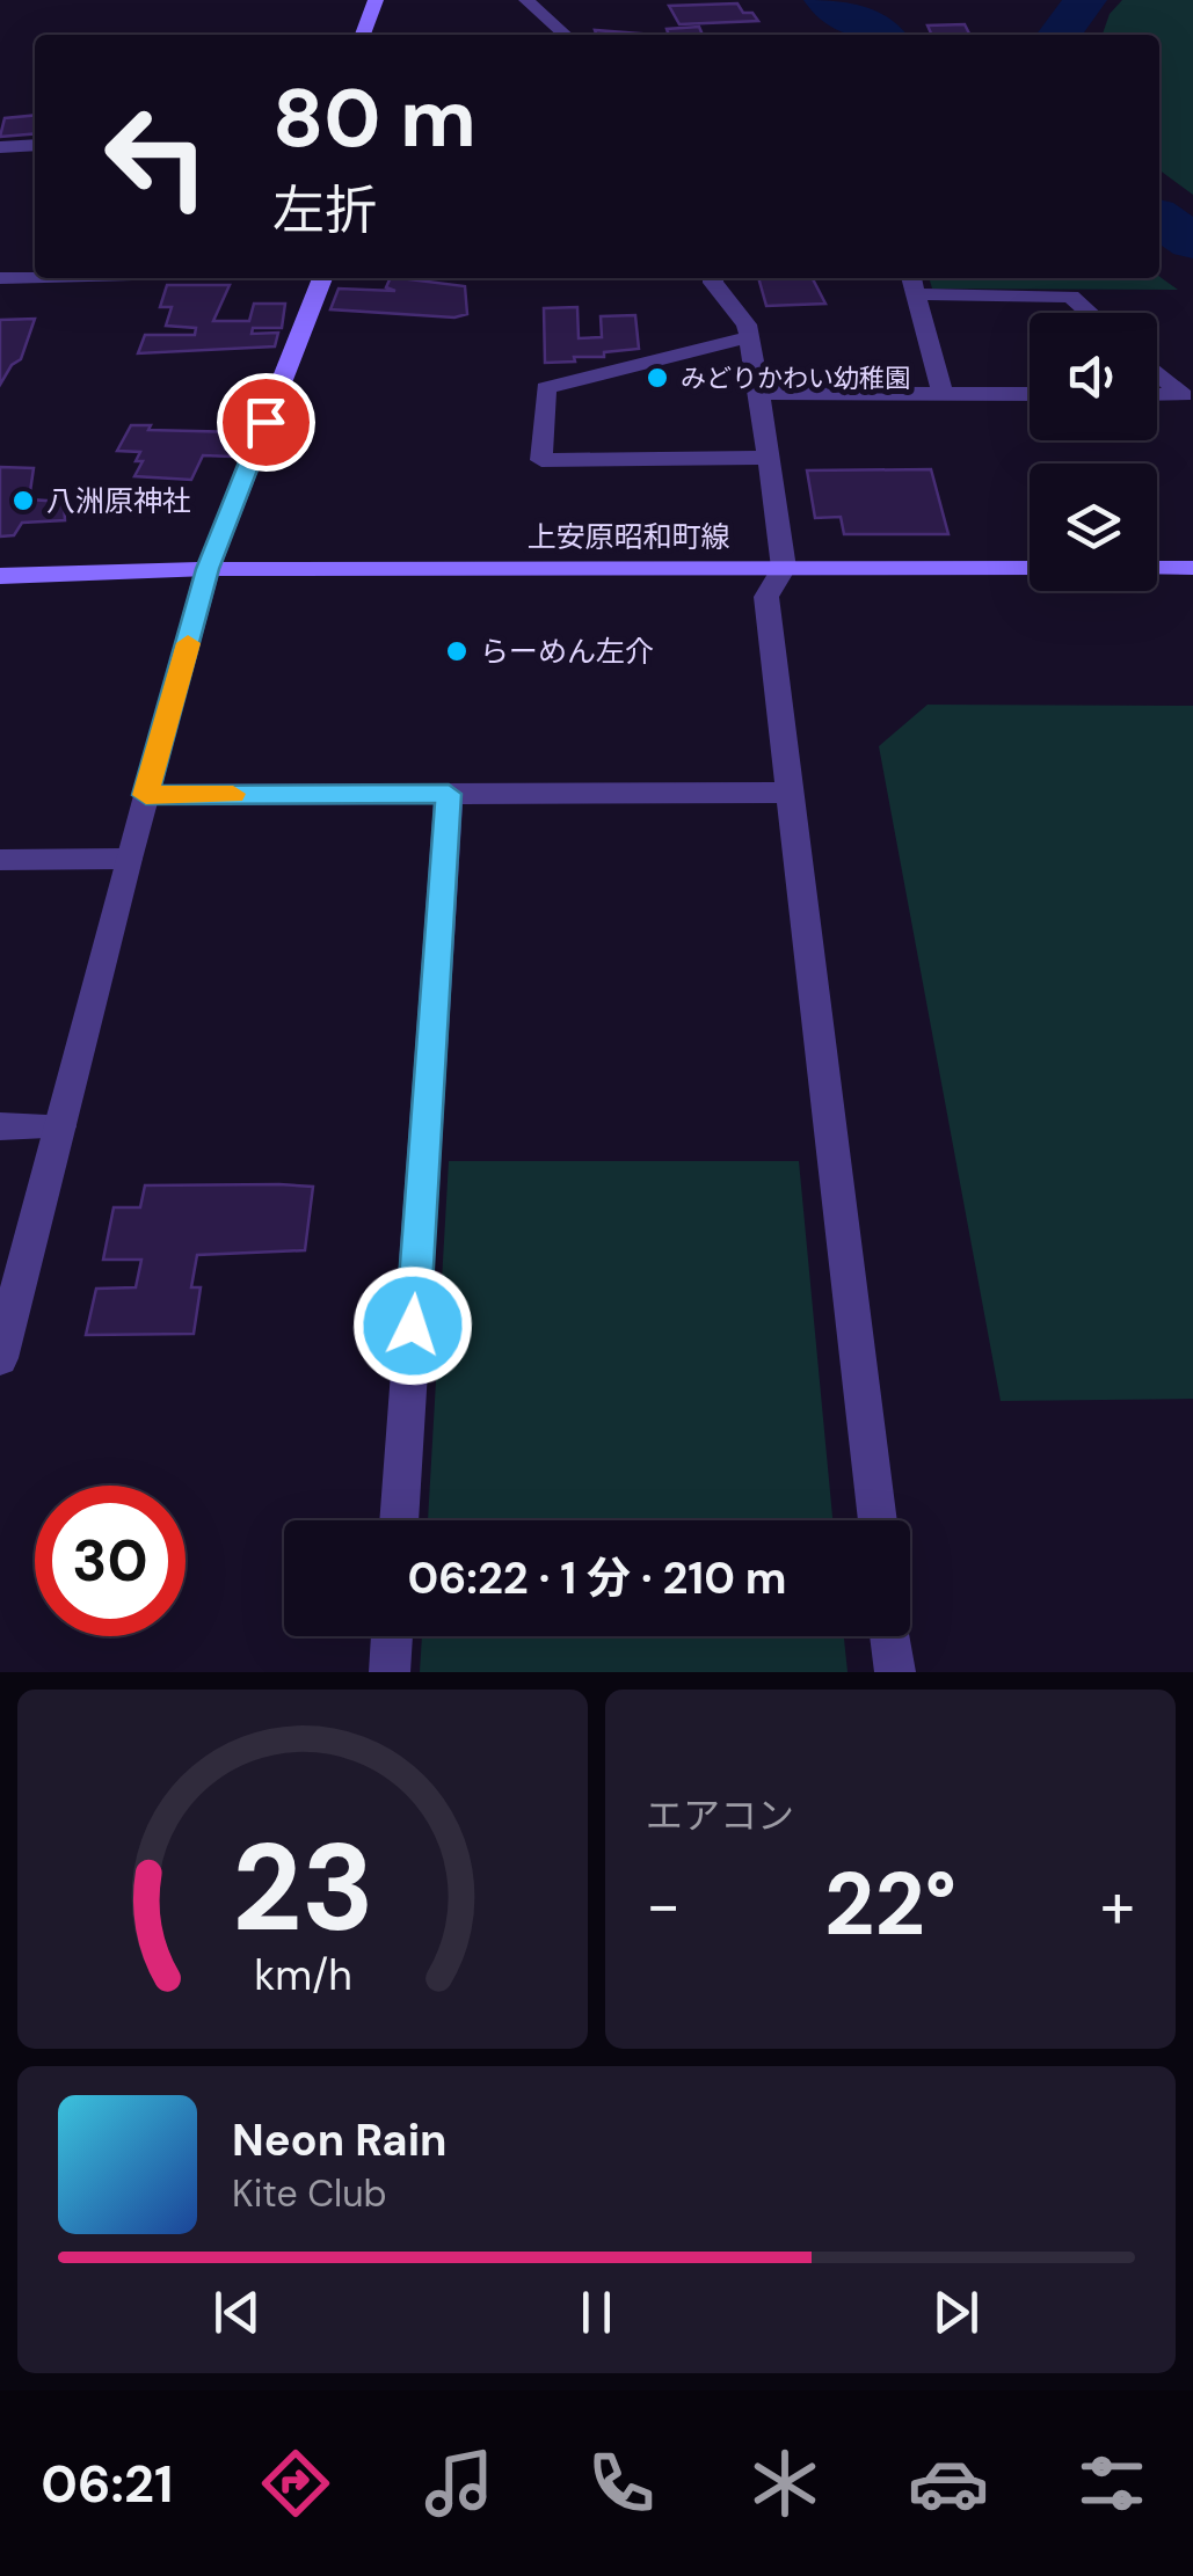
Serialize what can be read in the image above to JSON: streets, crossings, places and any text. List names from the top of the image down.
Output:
{
  "streets": {
    "main road": ["上安原昭和町線"]
  },
  "places": ["みどりかわい幼稚園", "八洲原神社", "らーめん左介"],
  "page": {
    "turn": ["80 m", "左折"],
    "limit": "30",
    "trip": "06:22 · 1 分 · 210 m",
    "tile": "エアコン",
    "heat": ["−", "22°", "+"],
    "song": ["Neon Rain", "Kite Club"],
    "tabs": "06:21",
    "gauge": ["23", "km/h"]
  }
}
